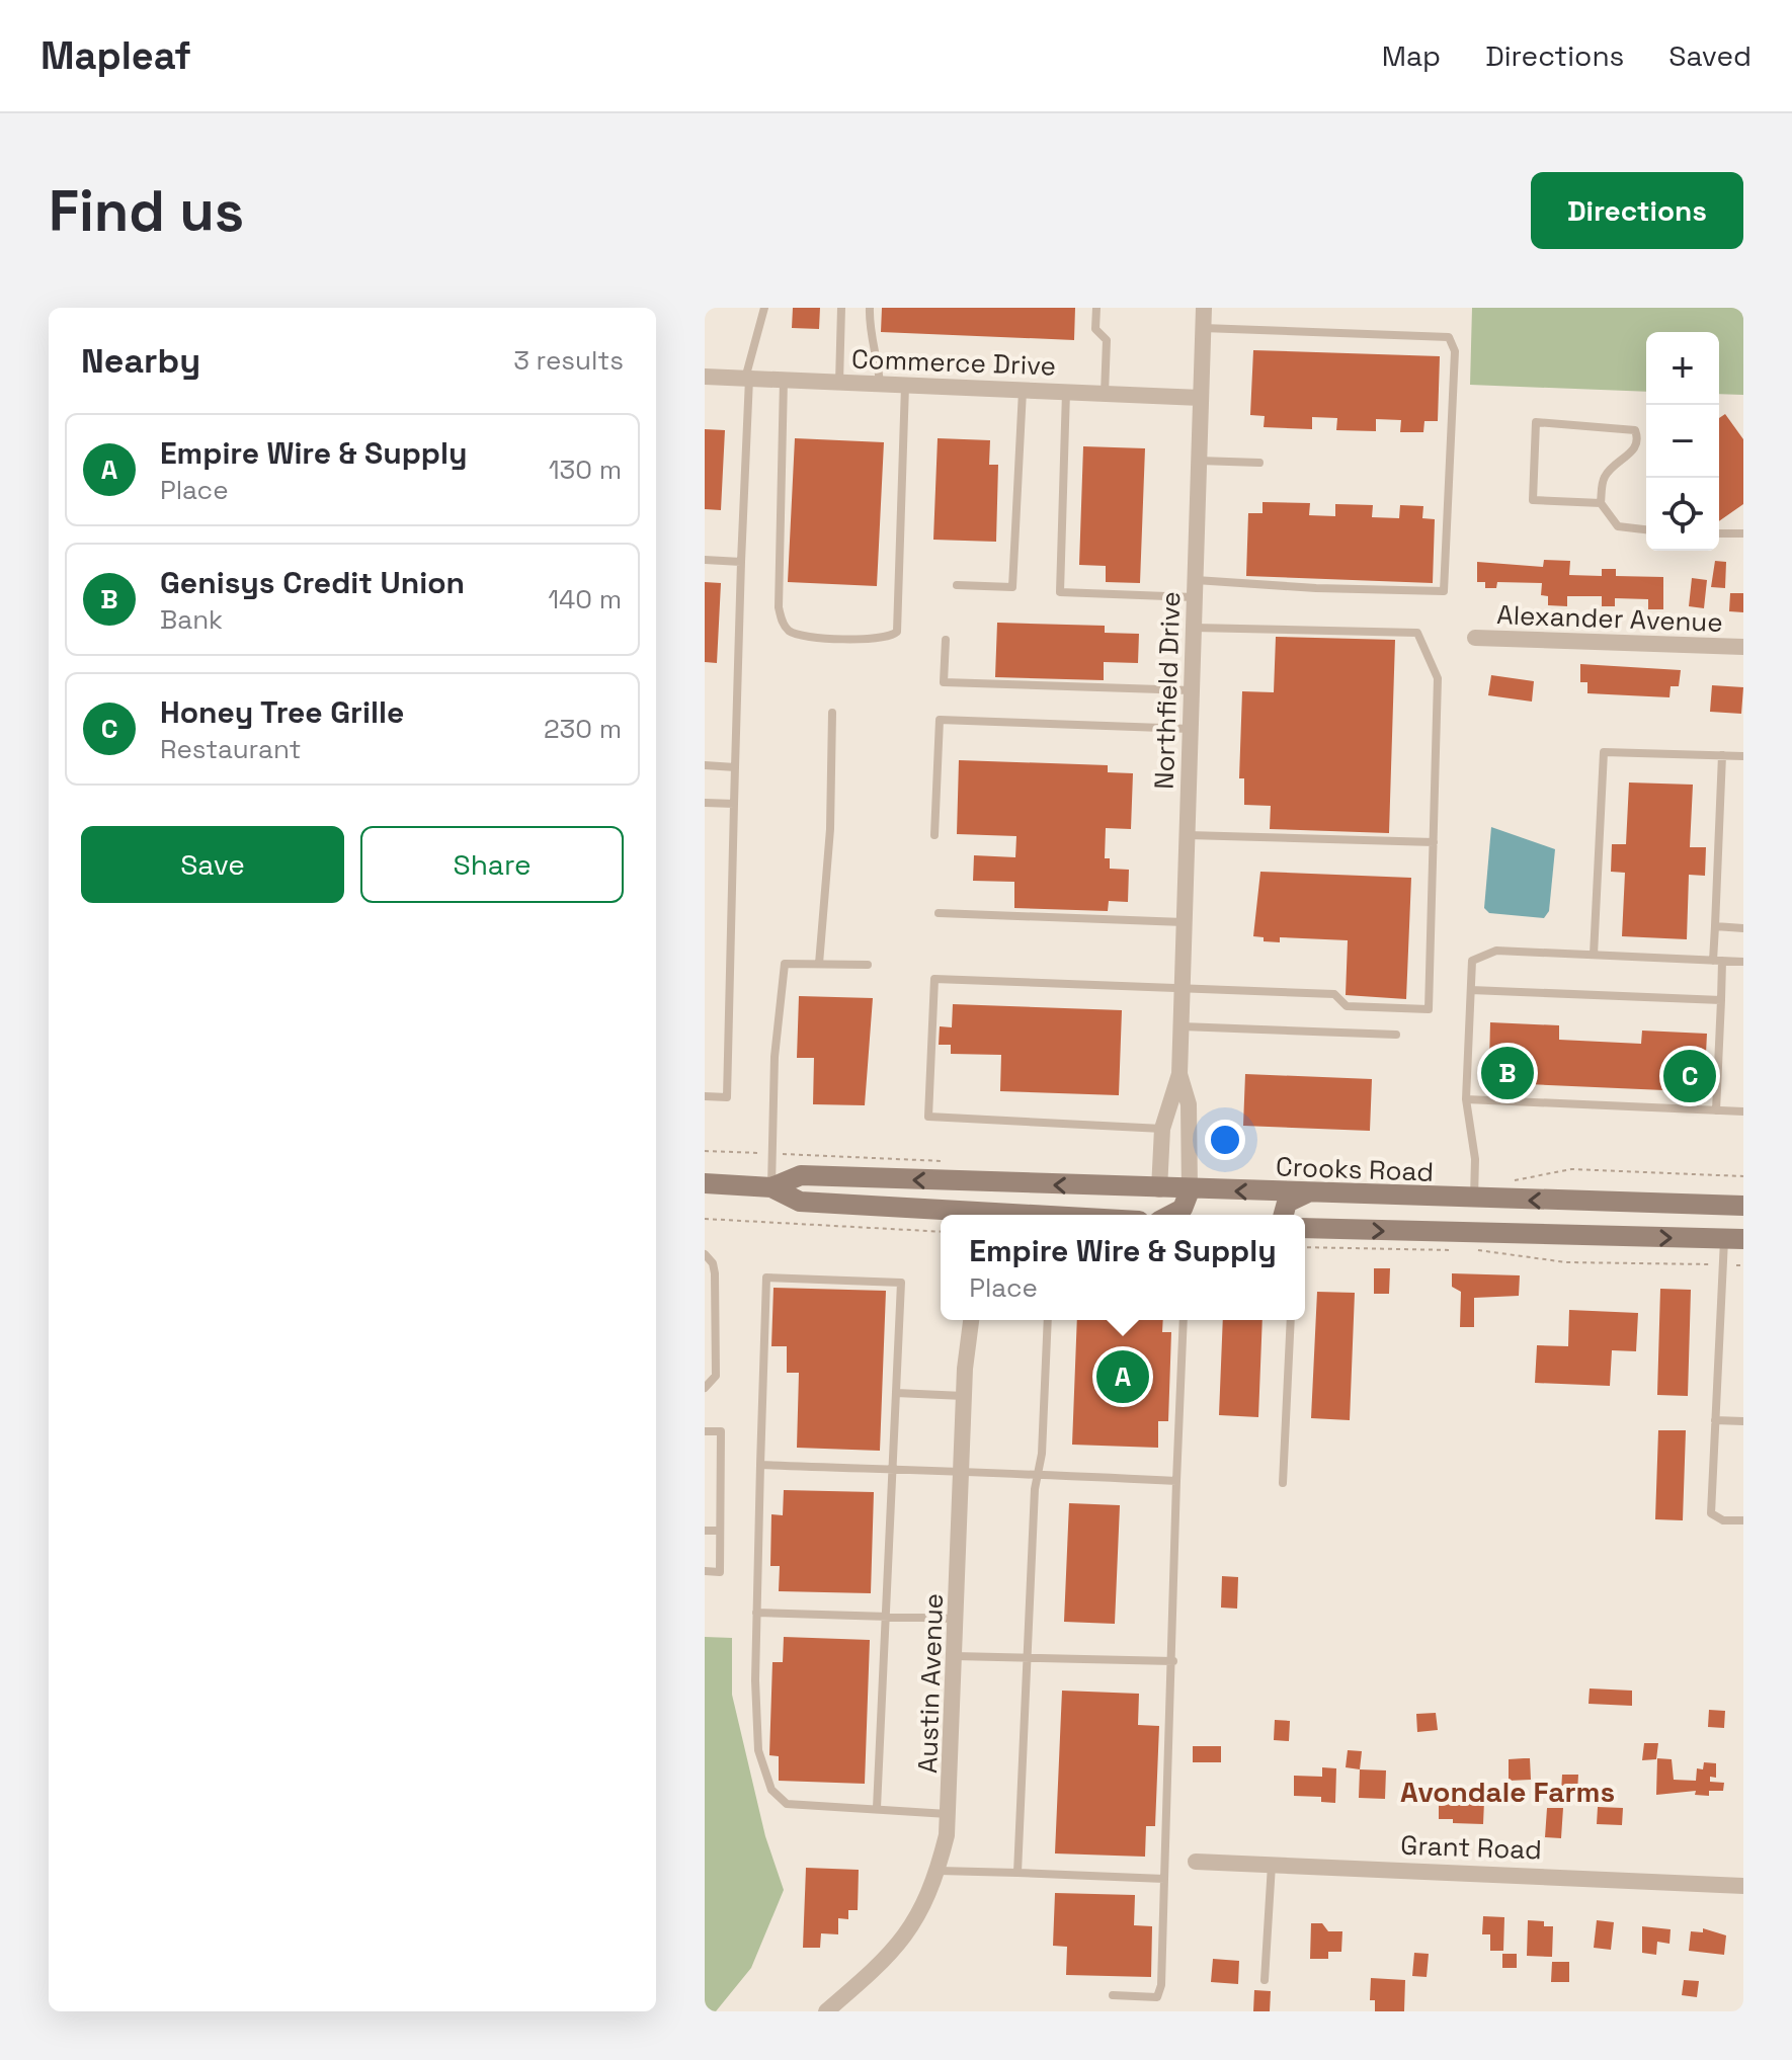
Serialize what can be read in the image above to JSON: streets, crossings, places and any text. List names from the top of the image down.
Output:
{
  "streets": {
    "main road": ["Crooks Road"],
    "street": [
      "Commerce Drive",
      "Alexander Avenue",
      "Northfield Drive",
      "Austin Avenue",
      "Grant Road"
    ]
  },
  "crossings": [
    ["Commerce Drive", "Northfield Drive"],
    ["Northfield Drive", "Crooks Road"]
  ],
  "districts": ["Avondale Farms"],
  "page": {
    "header": "Mapleaf",
    "nav": ["Map", "Directions", "Saved"],
    "buttons": [
      "Directions",
      ["Save", "Share"]
    ],
    "title": "Find us",
    "heading": ["Nearby", "3 results"],
    "map_buttons": ["+", "−"],
    "list": [
      {
        "mark": "A",
        "name": "Empire Wire & Supply",
        "note": "Place",
        "value": "130 m"
      },
      {
        "mark": "B",
        "name": "Genisys Credit Union",
        "note": "Bank",
        "value": "140 m"
      },
      {
        "mark": "C",
        "name": "Honey Tree Grille",
        "note": "Restaurant",
        "value": "230 m"
      }
    ],
    "pins": ["B", "C", "A"],
    "popup": ["Empire Wire & Supply", "Place"]
  }
}
